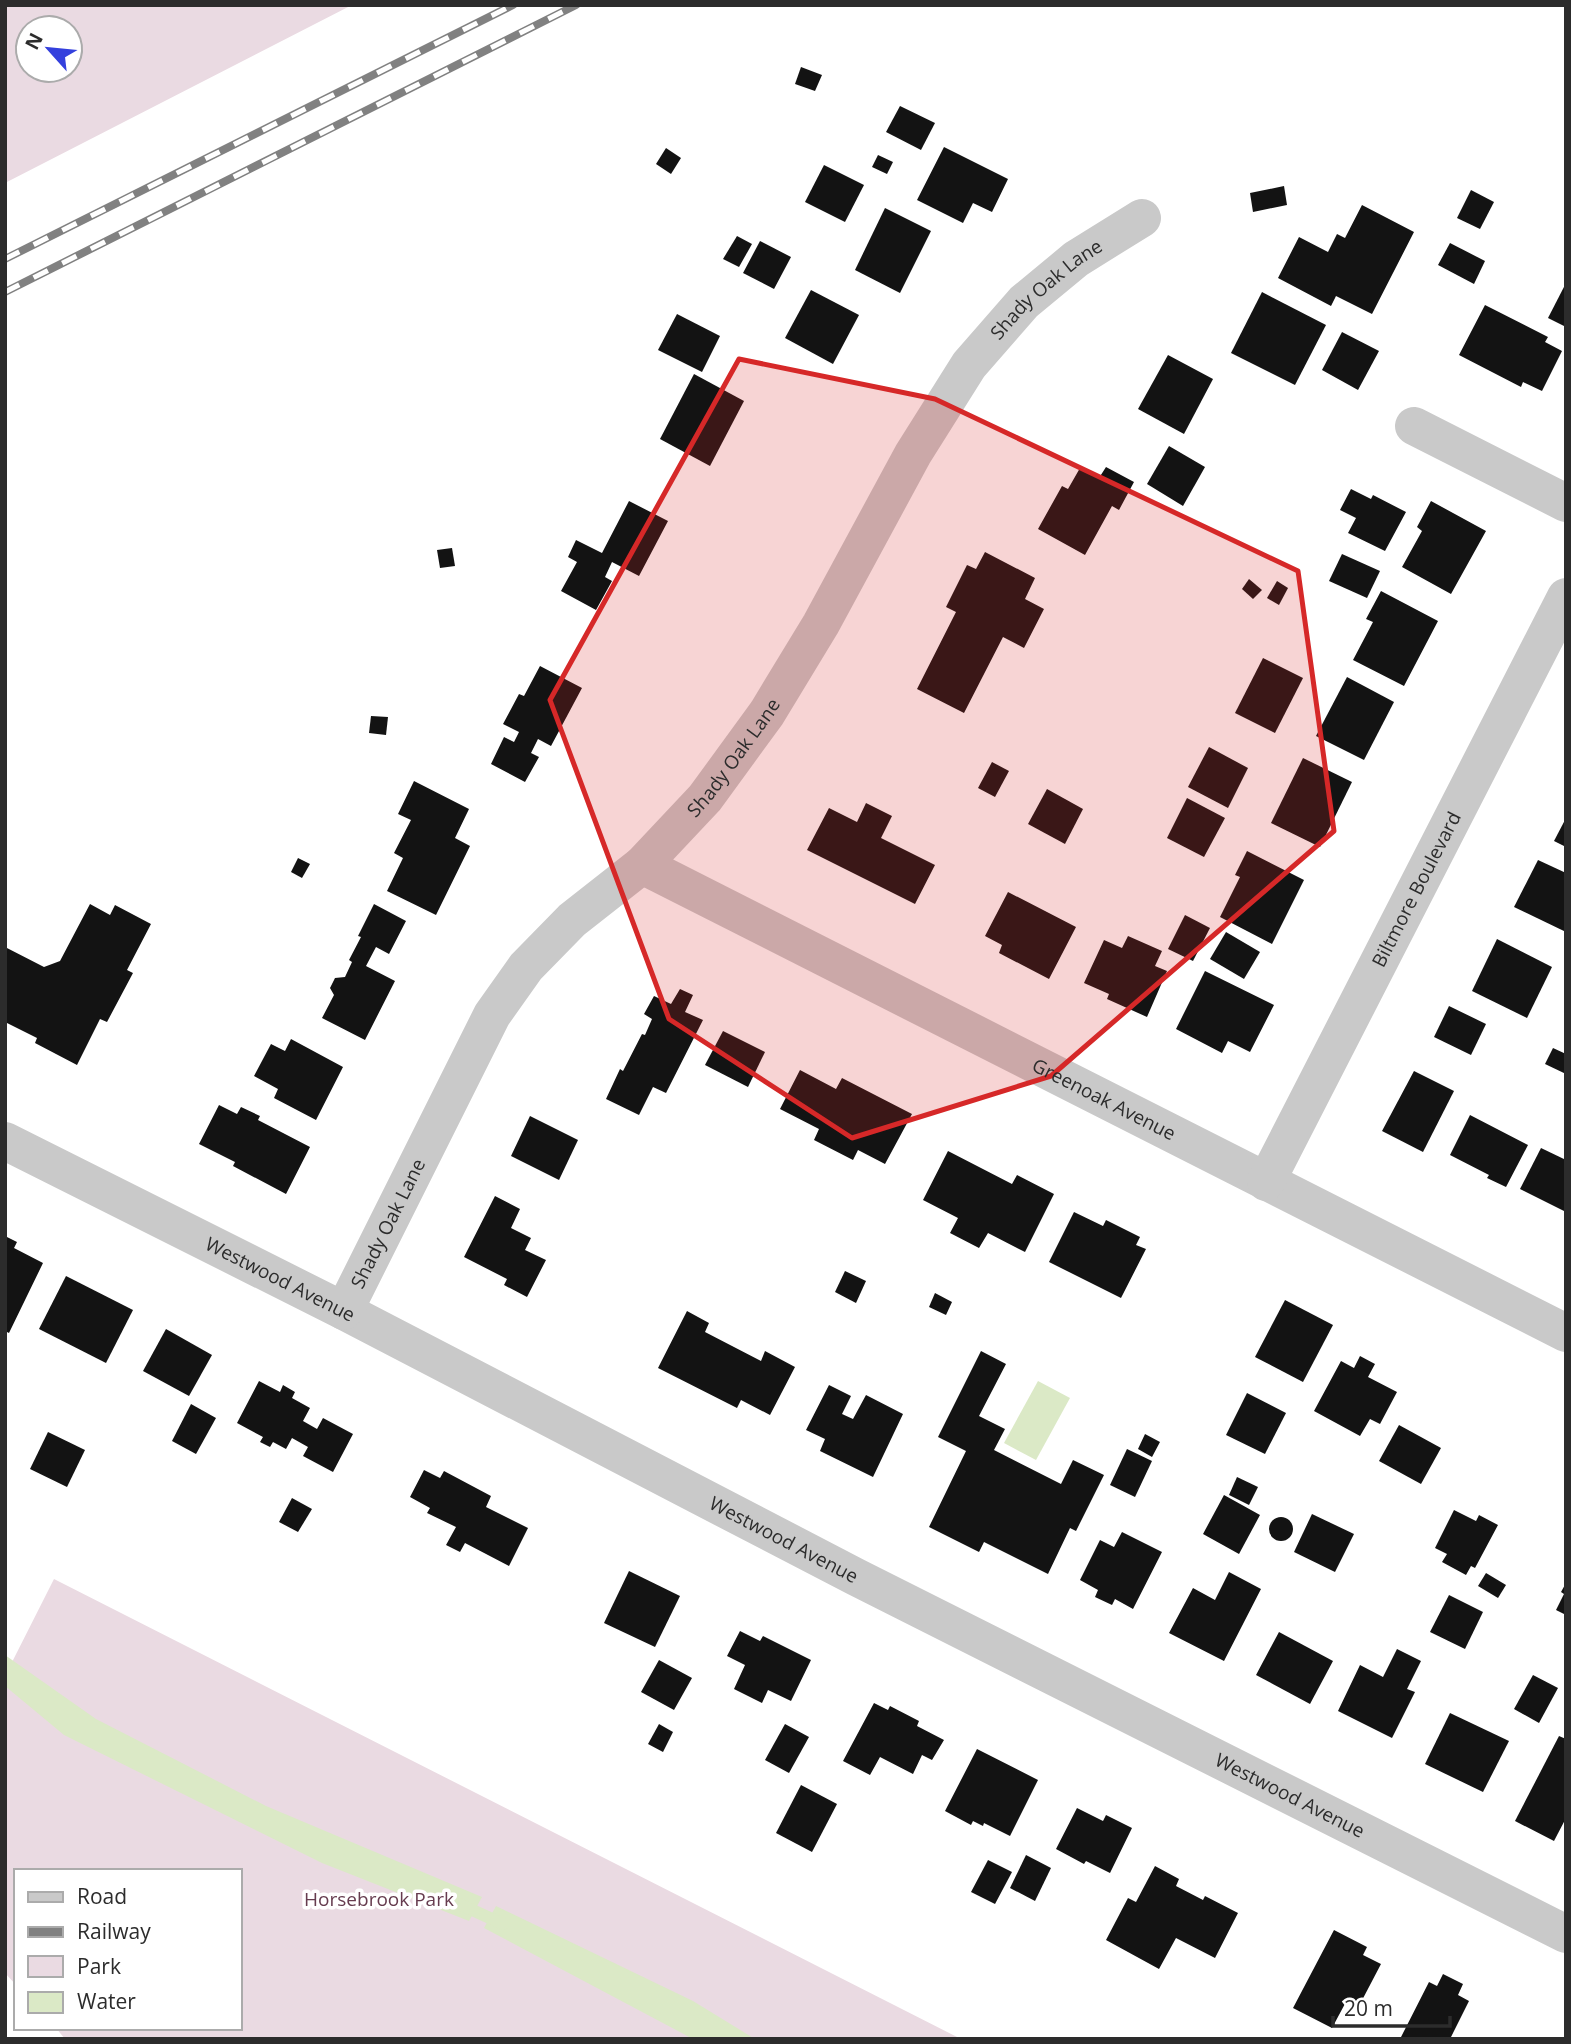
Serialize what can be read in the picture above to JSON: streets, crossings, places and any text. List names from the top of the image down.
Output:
{
  "streets": {
    "street": [
      "Shady Oak Lane",
      "Biltmore Boulevard",
      "Greenoak Avenue",
      "Westwood Avenue"
    ]
  },
  "crossings": [
    ["Shady Oak Lane", "Greenoak Avenue"],
    ["Shady Oak Lane", "Westwood Avenue"],
    ["Biltmore Boulevard", "Greenoak Avenue"]
  ],
  "parks": ["Horsebrook Park"],
  "legend": [
    "Road",
    "Railway",
    "Park",
    "Water"
  ],
  "scale_bar": "20 m",
  "north": "top left"
}
